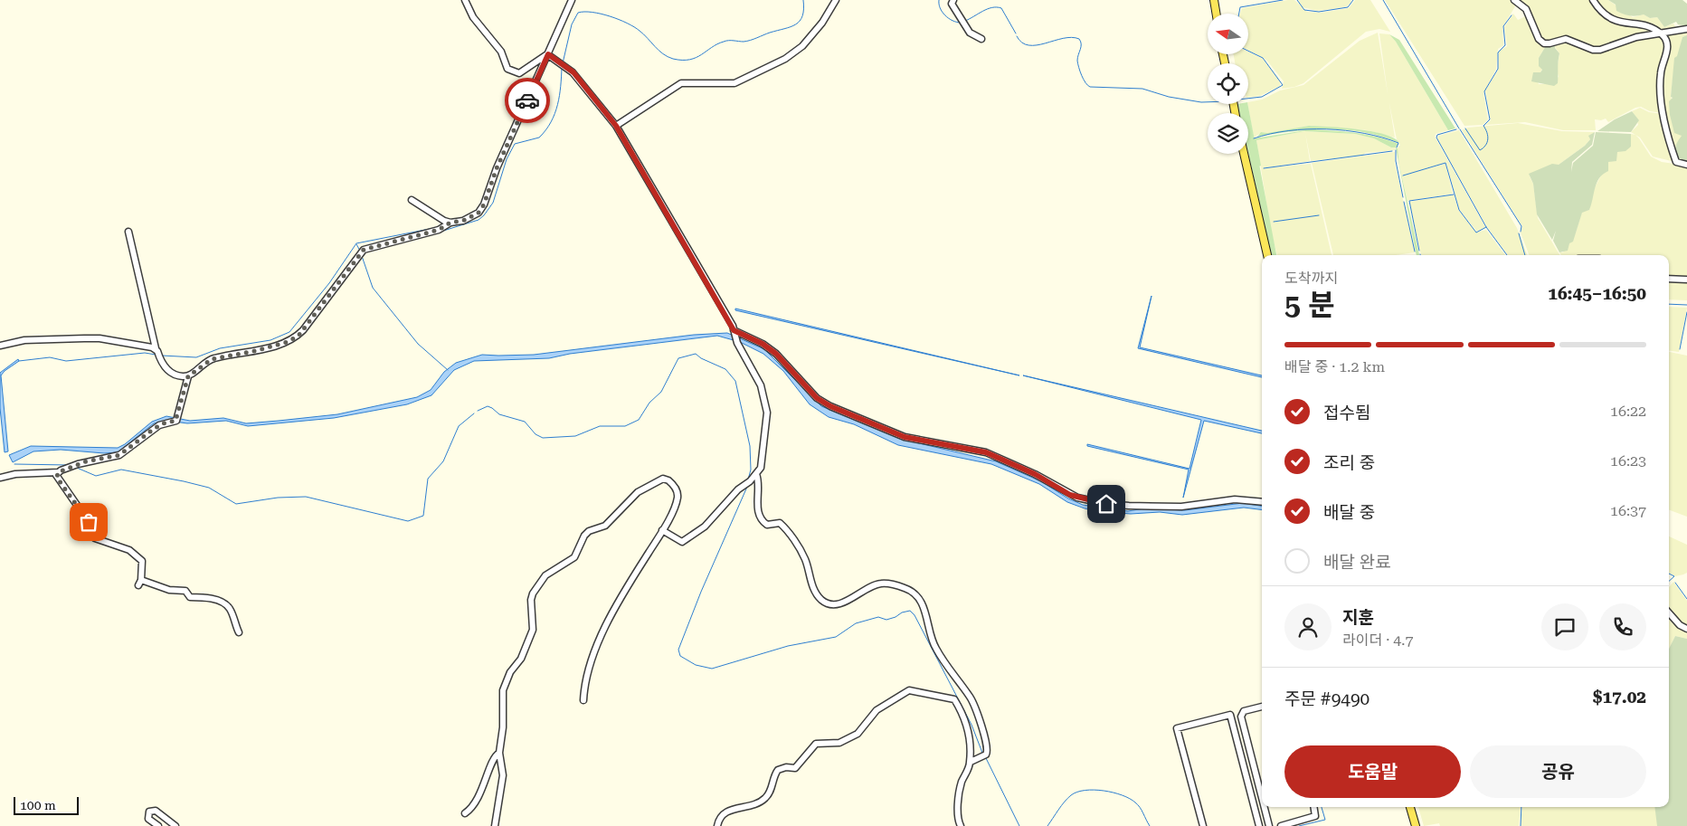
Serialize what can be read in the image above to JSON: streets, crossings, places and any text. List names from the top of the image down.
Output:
{
  "scale_bar": "100 m",
  "north": "left",
  "page": {
    "heading": ["5 분", "도착까지", "16:45–16:50"],
    "panel": [
      "지훈",
      "라이더 · 4.7",
      "주문 #9490",
      "$17.02"
    ],
    "bar": "배달 중 · 1.2 km",
    "list": [
      ["접수됨", "16:22"],
      ["조리 중", "16:23"],
      ["배달 중", "16:37"],
      "배달 완료"
    ],
    "buttons": ["도움말", "공유"],
    "scale": "100 m"
  }
}
